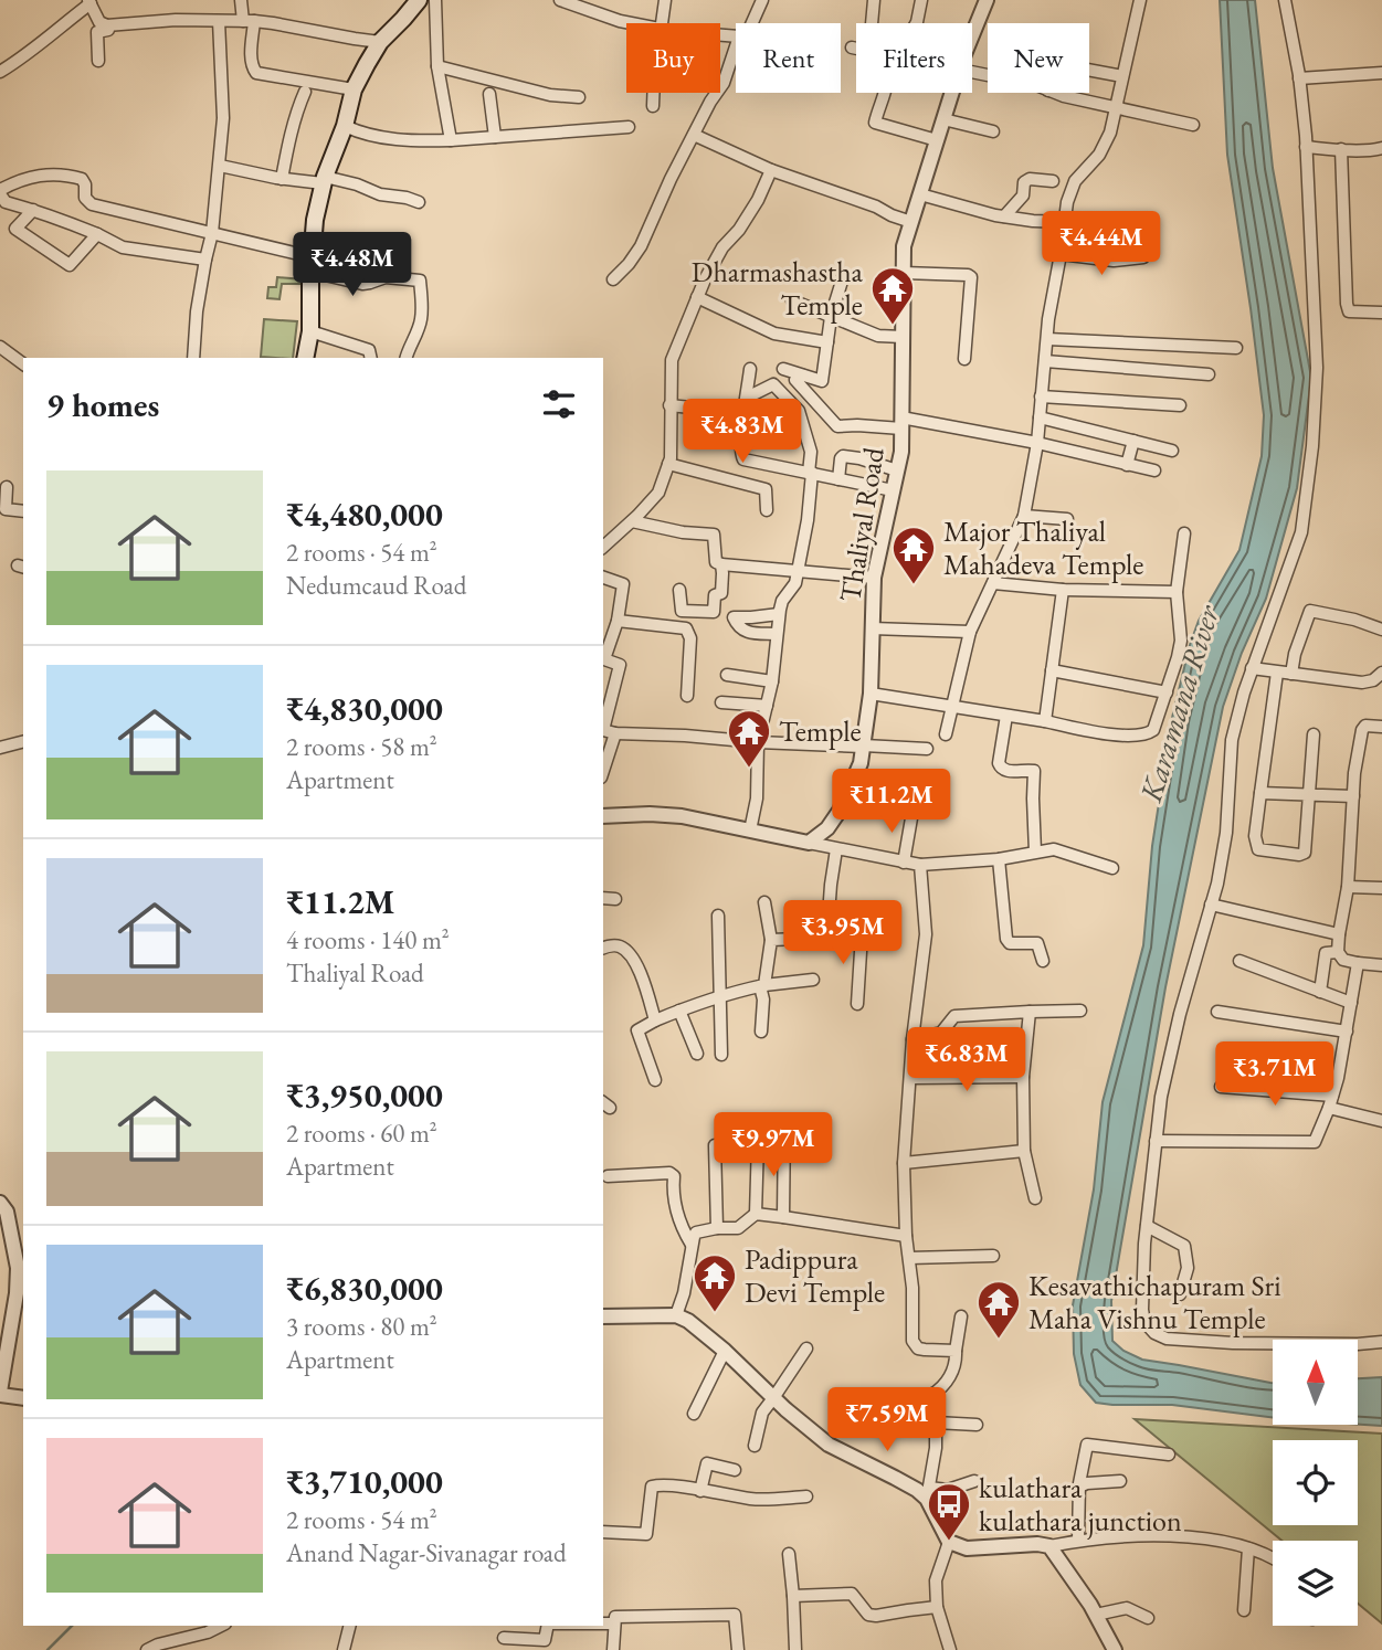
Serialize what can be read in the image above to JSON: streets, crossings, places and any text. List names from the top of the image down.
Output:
{
  "streets": {
    "street": ["Thaliyal Road"]
  },
  "water": ["Karamana River"],
  "places": {
    "temple": [
      "Dharmashastha Temple",
      "Major Thaliyal Mahadeva Temple",
      "Temple",
      "Padippura Devi Temple",
      "Kesavathichapuram Sri Maha Vishnu Temple"
    ],
    "bus stop": ["kulathara kulathara junction"]
  },
  "north": "top",
  "page": {
    "chip": [
      "Buy",
      "Rent",
      "Filters",
      "New"
    ],
    "price": [
      "₹4.44M",
      "₹4.48M",
      "₹4.83M",
      "₹11.2M",
      "₹3.95M",
      "₹6.83M",
      "₹3.71M",
      "₹9.97M",
      "₹7.59M"
    ],
    "heading": "9 homes",
    "list": [
      {
        "name": "₹4,480,000",
        "note": "2 rooms · 54 m² · Nedumcaud Road"
      },
      {
        "name": "₹4,830,000",
        "note": "2 rooms · 58 m² · Apartment"
      },
      {
        "name": "₹11.2M",
        "note": "4 rooms · 140 m² · Thaliyal Road"
      },
      {
        "name": "₹3,950,000",
        "note": "2 rooms · 60 m² · Apartment"
      },
      {
        "name": "₹6,830,000",
        "note": "3 rooms · 80 m² · Apartment"
      },
      {
        "name": "₹3,710,000",
        "note": "2 rooms · 54 m² · Anand Nagar-Sivanagar road"
      }
    ]
  }
}
